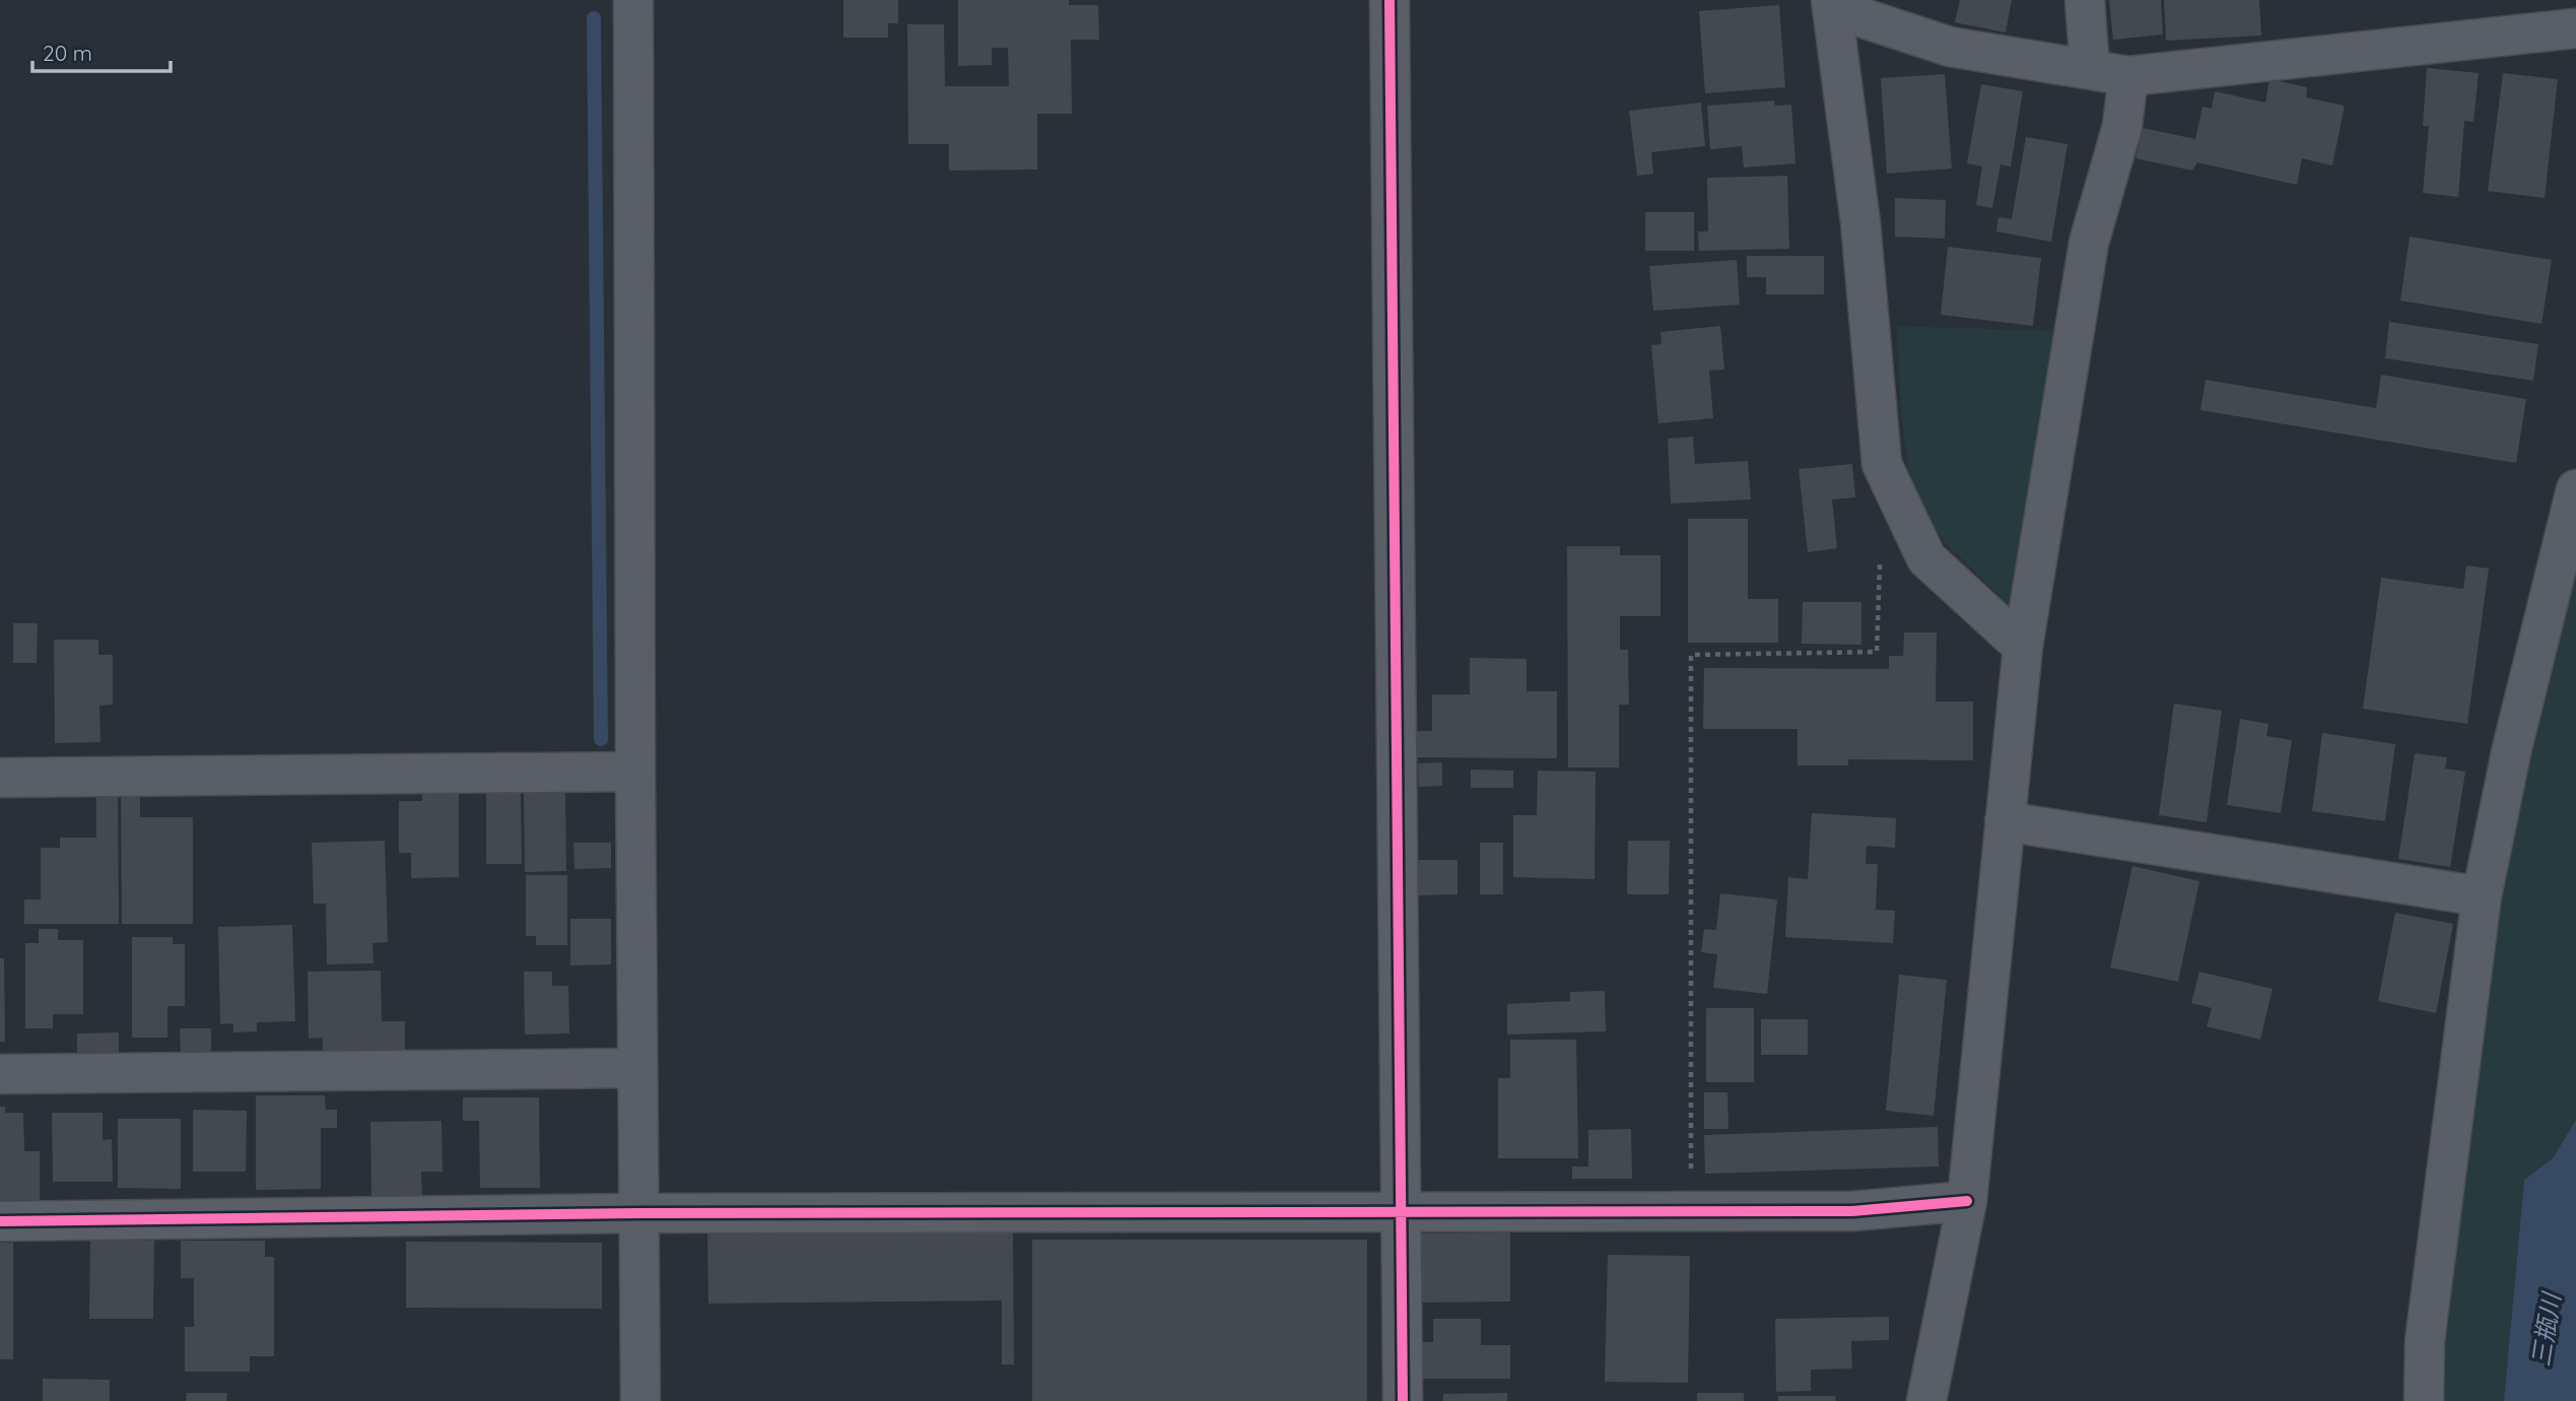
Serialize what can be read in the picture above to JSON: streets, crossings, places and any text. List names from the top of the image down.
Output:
{
  "water": ["三瓶川"],
  "scale_bar": "20 m"
}
